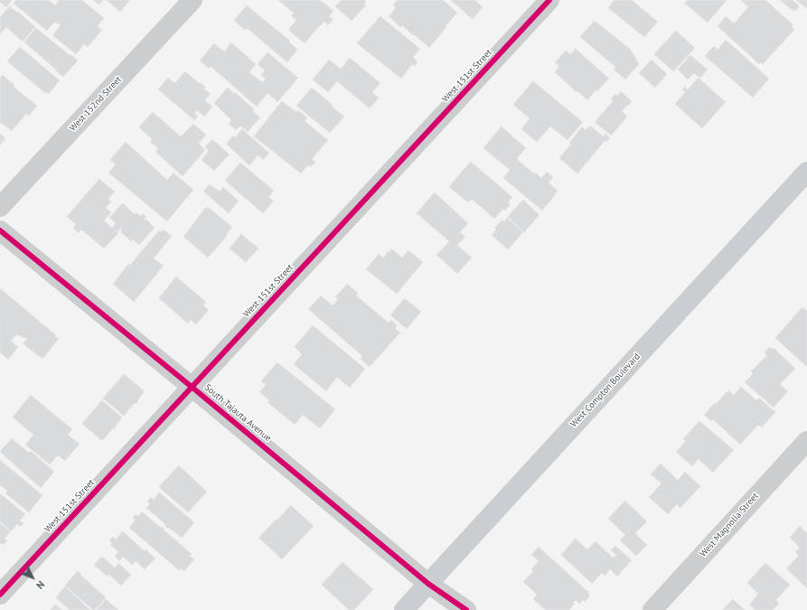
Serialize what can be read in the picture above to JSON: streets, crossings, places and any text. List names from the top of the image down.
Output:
{
  "streets": {
    "main road": ["West Compton Boulevard"],
    "street": [
      "West 151st Street",
      "West 152nd Street",
      "South Tajauta Avenue",
      "West Magnolia Street"
    ]
  },
  "crossings": [
    ["West 151st Street", "South Tajauta Avenue"],
    ["West Compton Boulevard", "South Tajauta Avenue"]
  ],
  "north": "bottom right"
}
